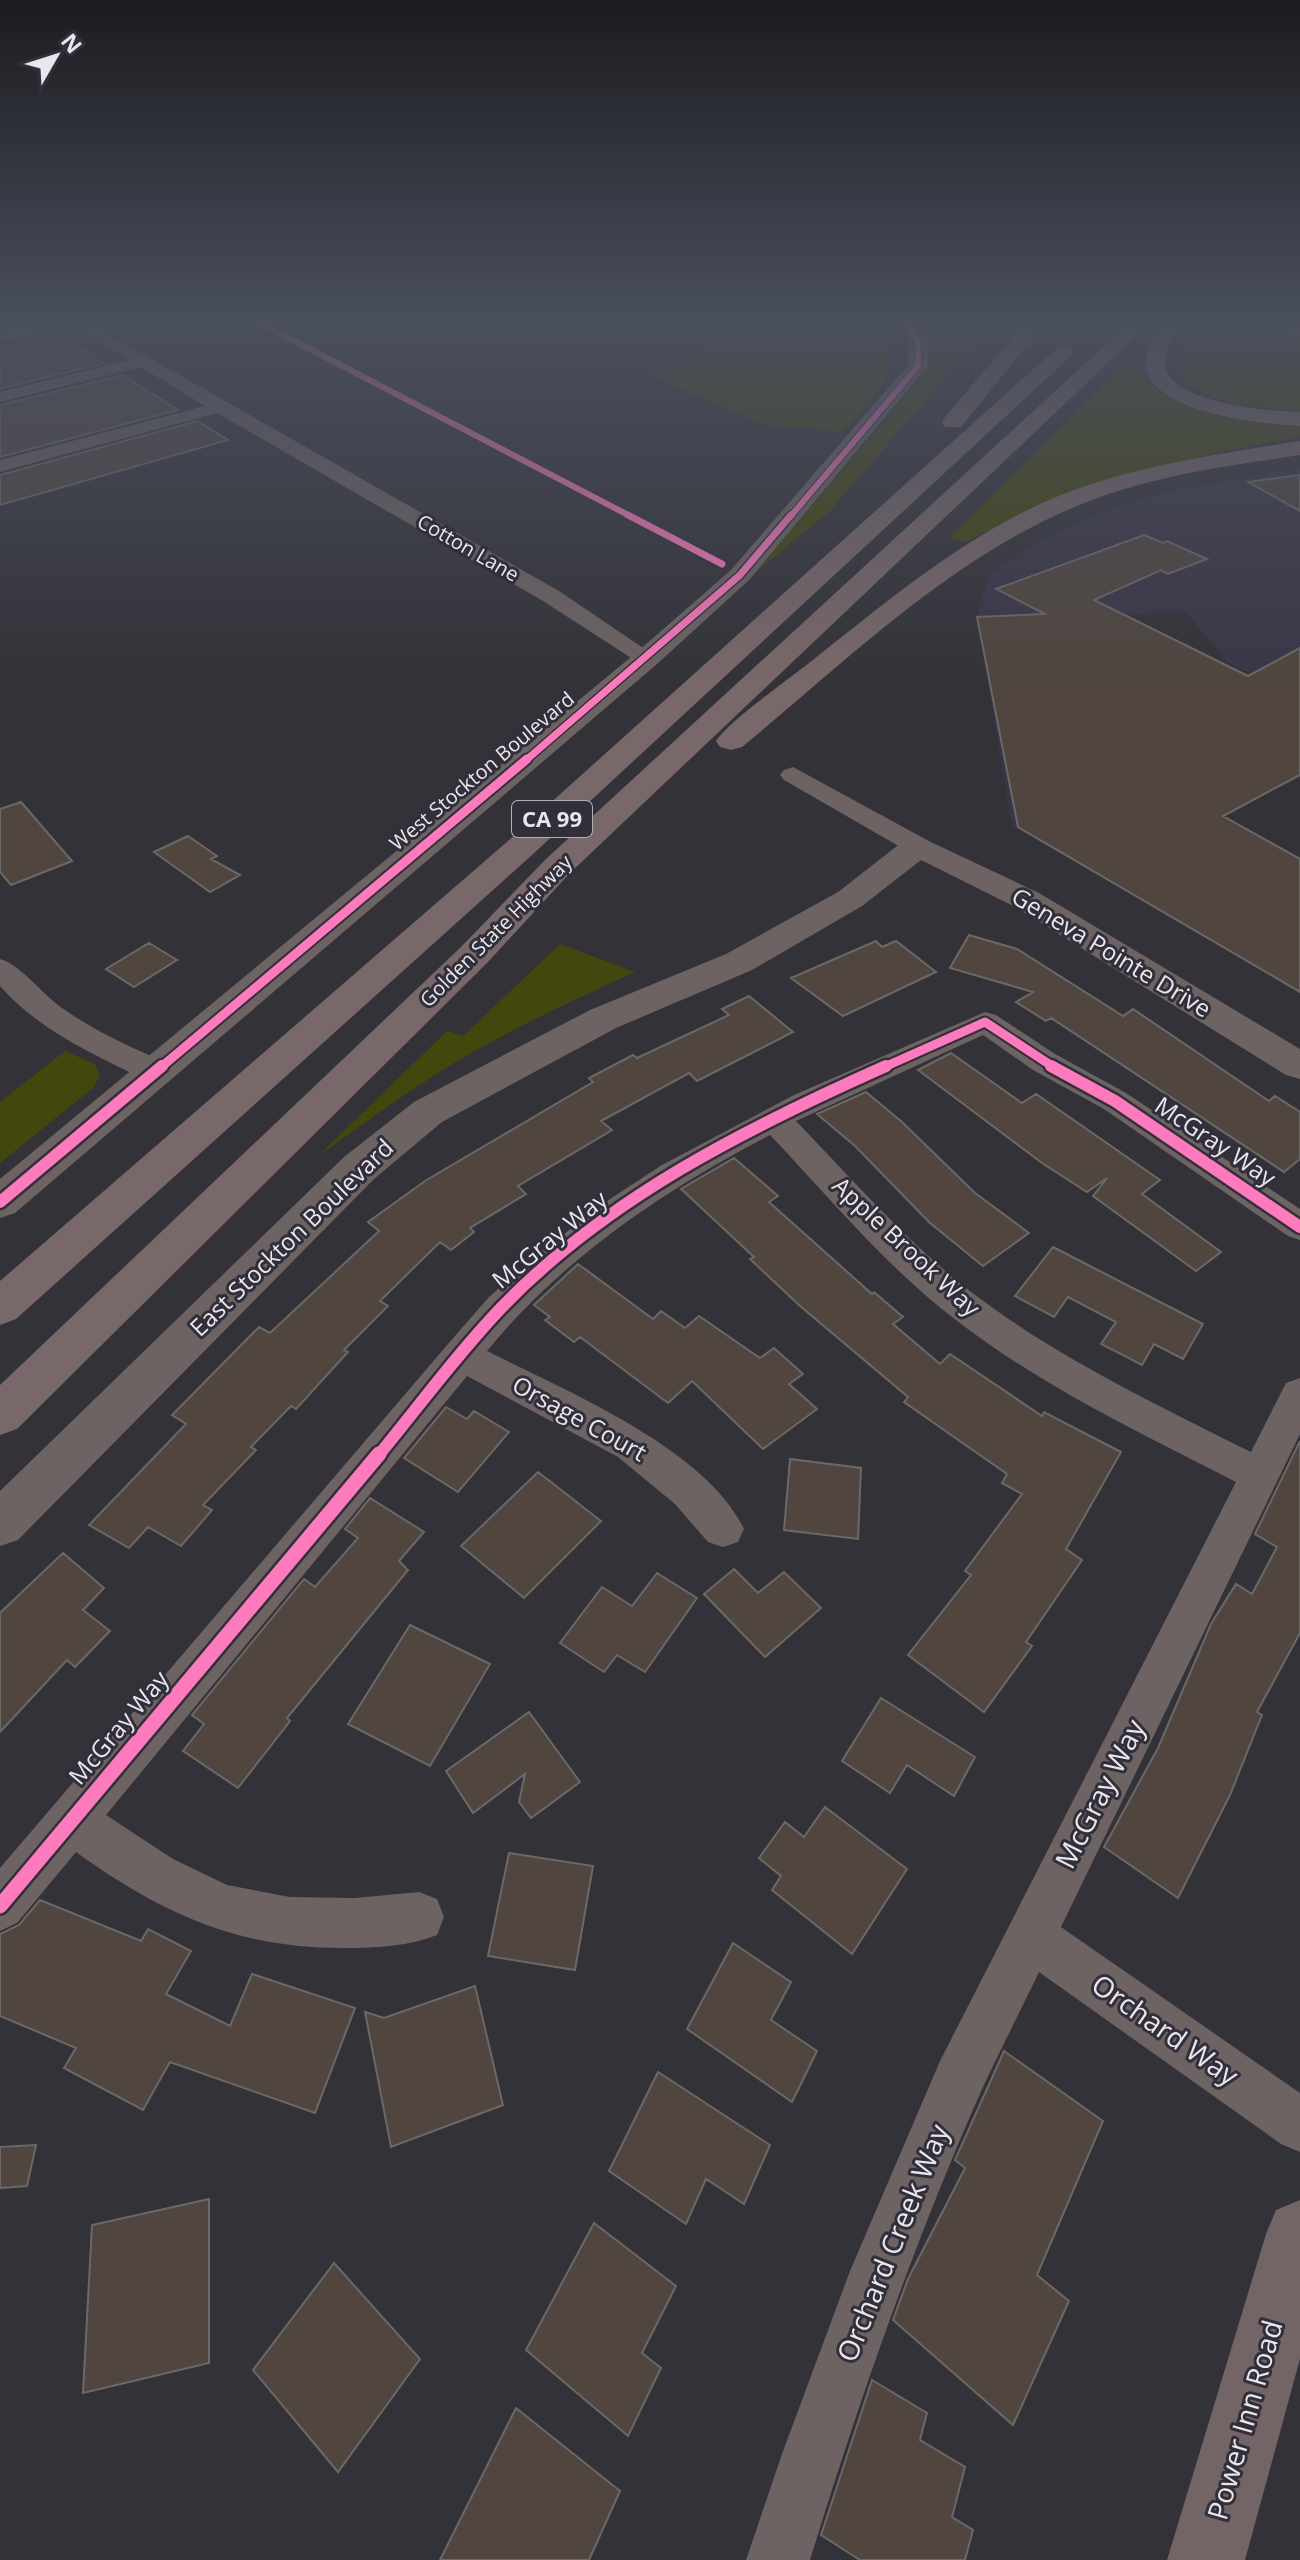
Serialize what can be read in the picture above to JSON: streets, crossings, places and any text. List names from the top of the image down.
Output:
{
  "streets": {
    "highway": ["CA 99", "Golden State Highway"],
    "main road": ["Power Inn Road"],
    "street": [
      "Cotton Lane",
      "West Stockton Boulevard",
      "Geneva Pointe Drive",
      "McGray Way",
      "East Stockton Boulevard",
      "Apple Brook Way",
      "Orsage Court",
      "Orchard Way",
      "Orchard Creek Way"
    ]
  },
  "crossings": [
    ["Cotton Lane", "West Stockton Boulevard"],
    ["Geneva Pointe Drive", "East Stockton Boulevard"],
    ["McGray Way", "Apple Brook Way"],
    ["McGray Way", "Orsage Court"],
    ["McGray Way", "Orchard Way"],
    ["McGray Way", "Orchard Creek Way"],
    ["Orchard Way", "Orchard Creek Way"]
  ],
  "north": "top right"
}
